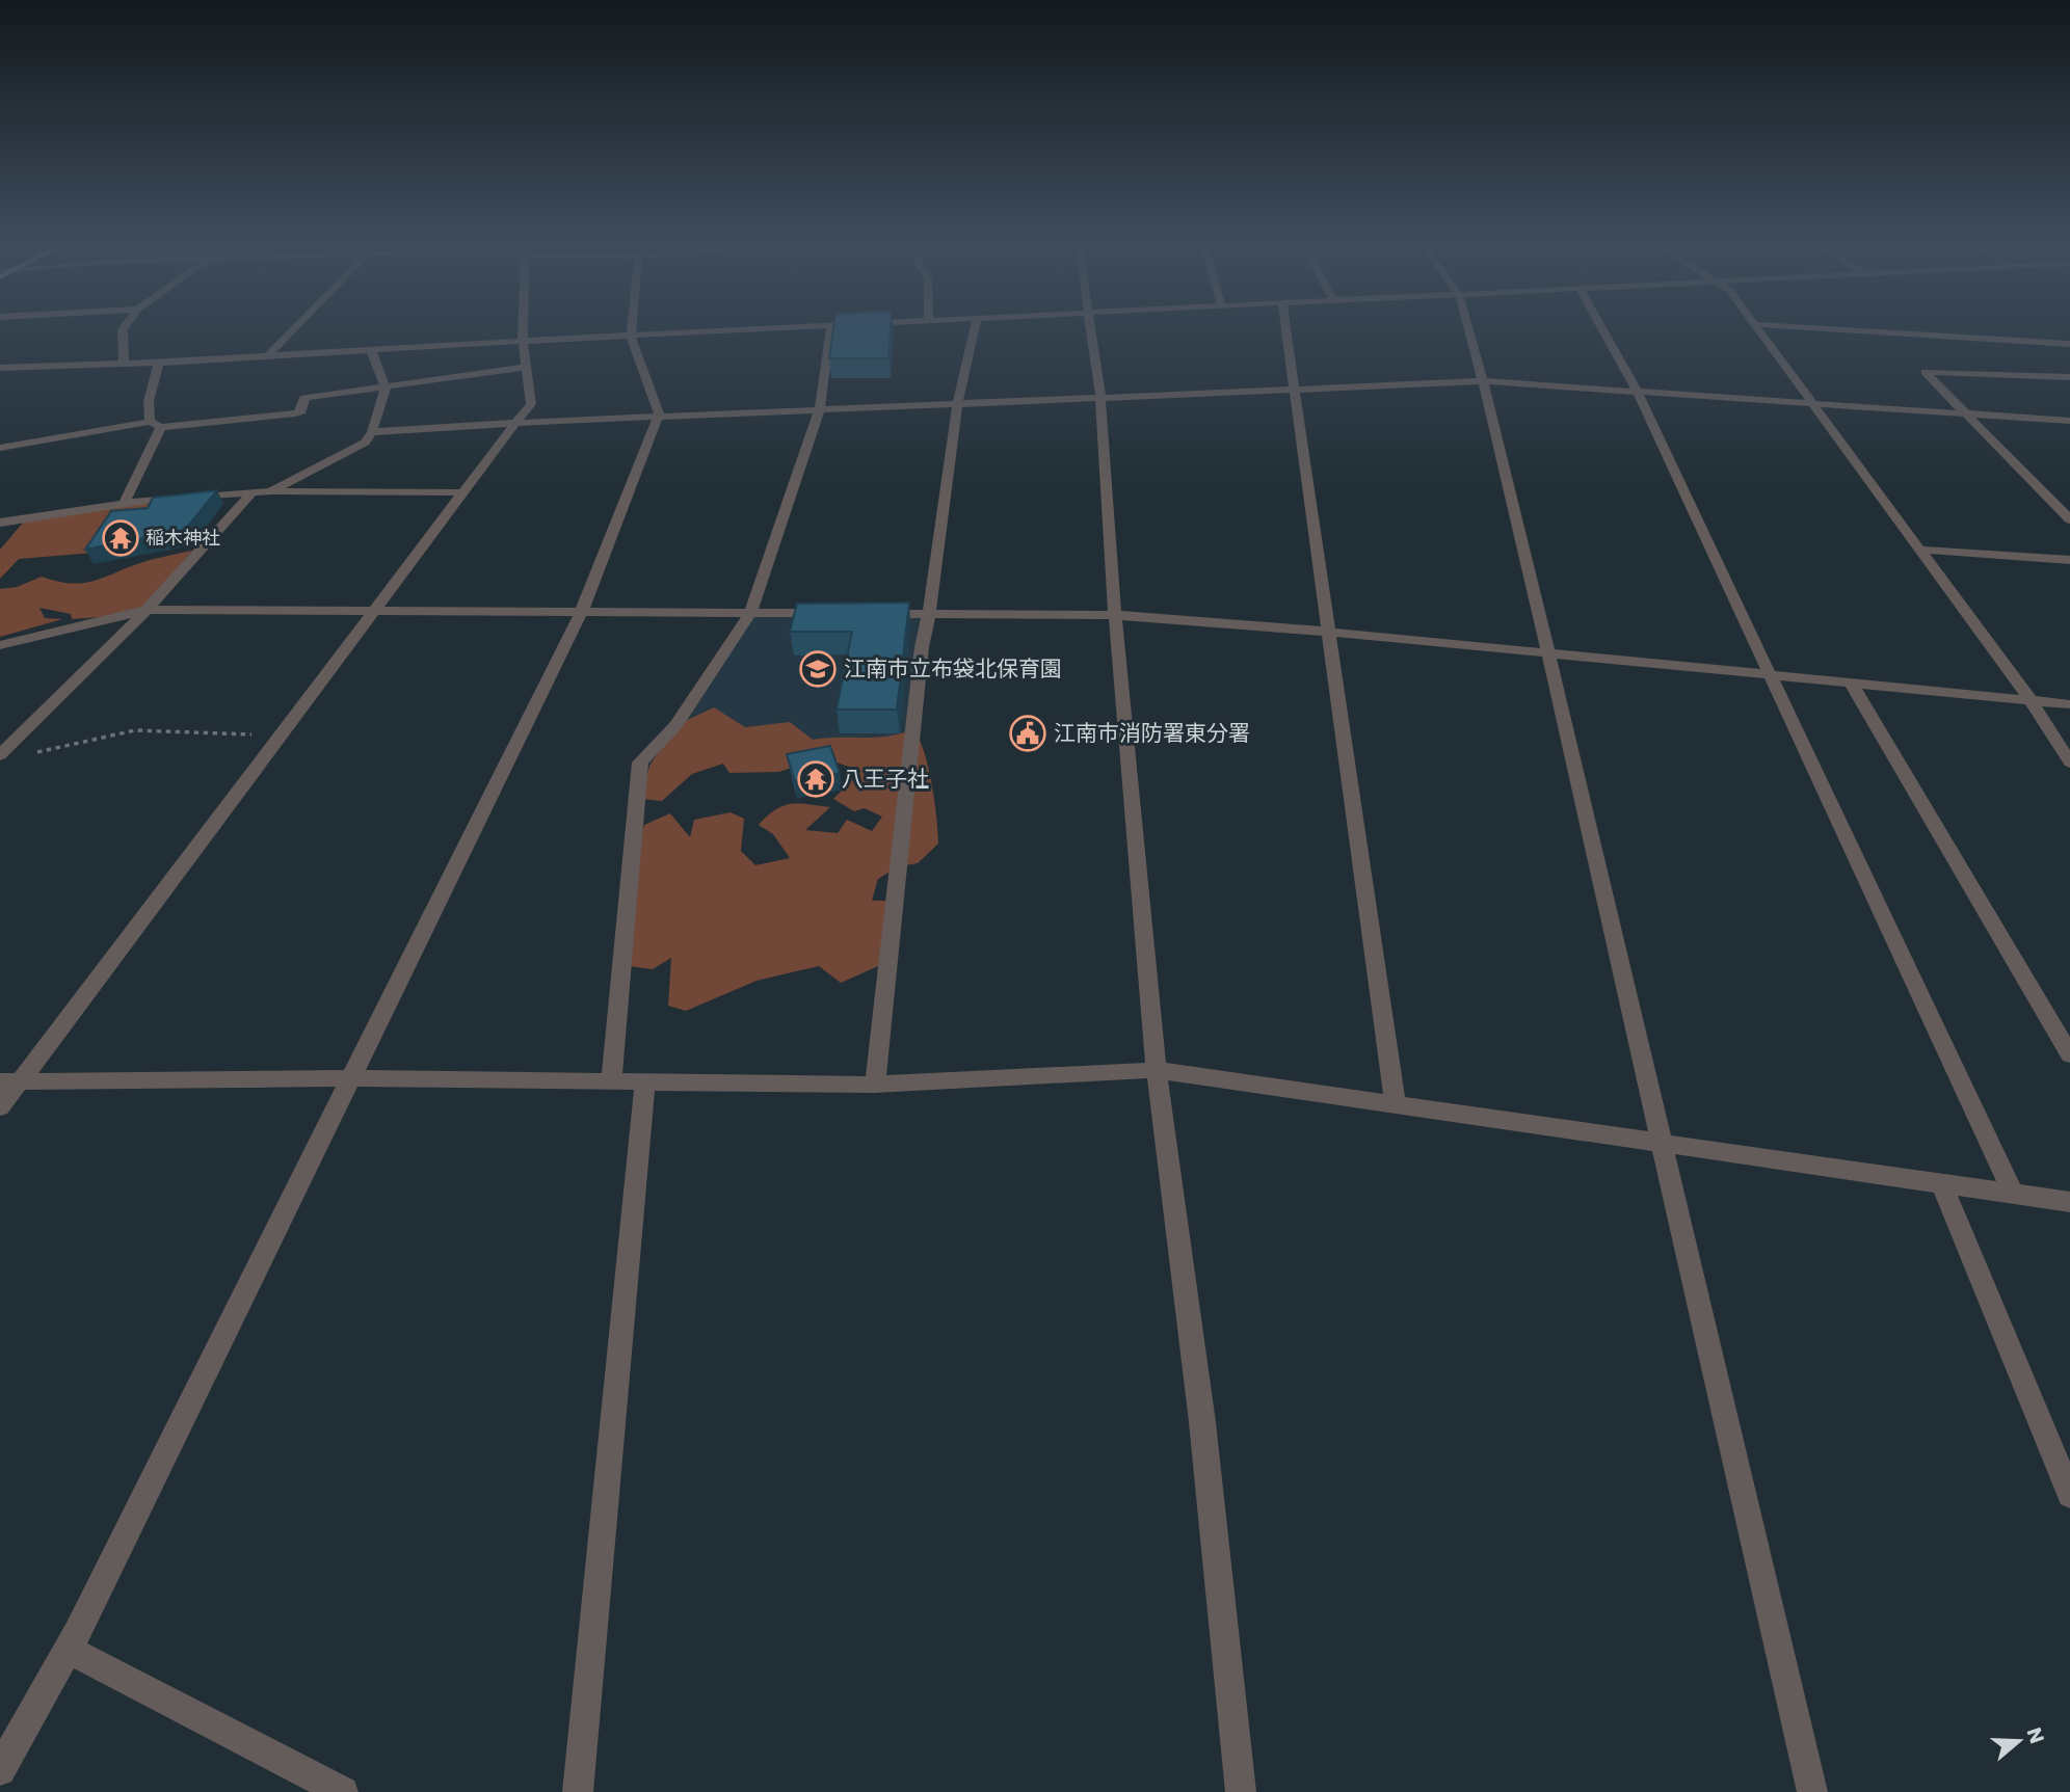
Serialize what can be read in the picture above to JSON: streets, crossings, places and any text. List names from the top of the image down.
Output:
{
  "places": {
    "temple": ["稲木神社", "八王子社"],
    "school or university": ["江南市立布袋北保育園"],
    "public building": ["江南市消防署東分署"]
  },
  "north": "right"
}
